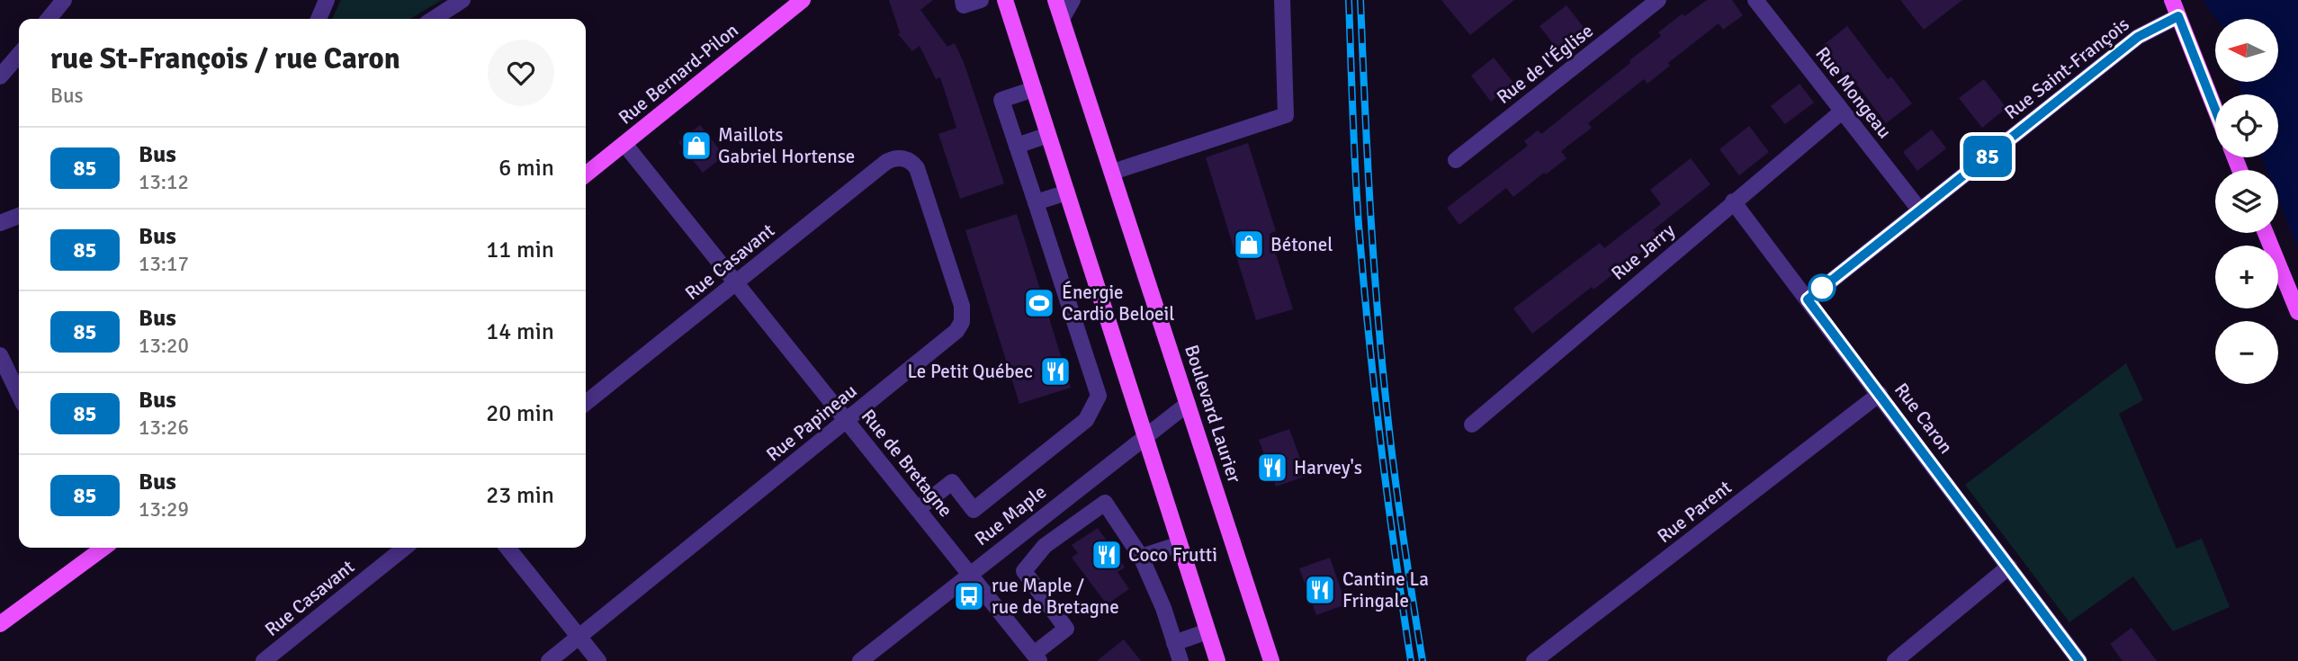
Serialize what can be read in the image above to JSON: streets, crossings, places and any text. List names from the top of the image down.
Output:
{
  "streets": {
    "main road": ["Rue Bernard-Pilon", "Boulevard Laurier"],
    "street": [
      "Rue de l'Église",
      "Rue Saint-François",
      "Rue Mongeau",
      "Rue Jarry",
      "Rue Casavant",
      "Rue Caron",
      "Rue Papineau",
      "Rue de Bretagne",
      "Rue Parent",
      "Rue Maple"
    ]
  },
  "crossings": [
    ["Rue Saint-François", "Rue Mongeau"],
    ["Rue Saint-François", "Rue Caron"],
    ["Rue Bernard-Pilon", "Rue de Bretagne"],
    ["Rue Mongeau", "Rue Jarry"],
    ["Rue Jarry", "Rue Caron"],
    ["Rue Casavant", "Rue Papineau"],
    ["Rue Casavant", "Rue de Bretagne"],
    ["Boulevard Laurier", "Rue Maple"],
    ["Rue Caron", "Rue Parent"],
    ["Rue Papineau", "Rue de Bretagne"],
    ["Rue de Bretagne", "Rue Maple"]
  ],
  "places": {
    "shop": ["Maillots Gabriel Hortense", "Bétonel"],
    "sports": ["Énergie Cardio Beloeil"],
    "restaurant": [
      "Le Petit Québec",
      "Harvey's",
      "Coco Frutti",
      "Cantine La Fringale"
    ],
    "bus stop": ["rue Maple / rue de Bretagne"]
  },
  "lines": ["bus line 85"],
  "north": "left",
  "page": {
    "on_map": "85",
    "map_buttons": ["+", "−"],
    "heading": ["rue St-François / rue Caron", "Bus"],
    "list": [
      {
        "mark": "85",
        "name": "Bus",
        "note": "13:12",
        "value": "6 min"
      },
      {
        "mark": "85",
        "name": "Bus",
        "note": "13:17",
        "value": "11 min"
      },
      {
        "mark": "85",
        "name": "Bus",
        "note": "13:20",
        "value": "14 min"
      },
      {
        "mark": "85",
        "name": "Bus",
        "note": "13:26",
        "value": "20 min"
      },
      {
        "mark": "85",
        "name": "Bus",
        "note": "13:29",
        "value": "23 min"
      }
    ]
  }
}
